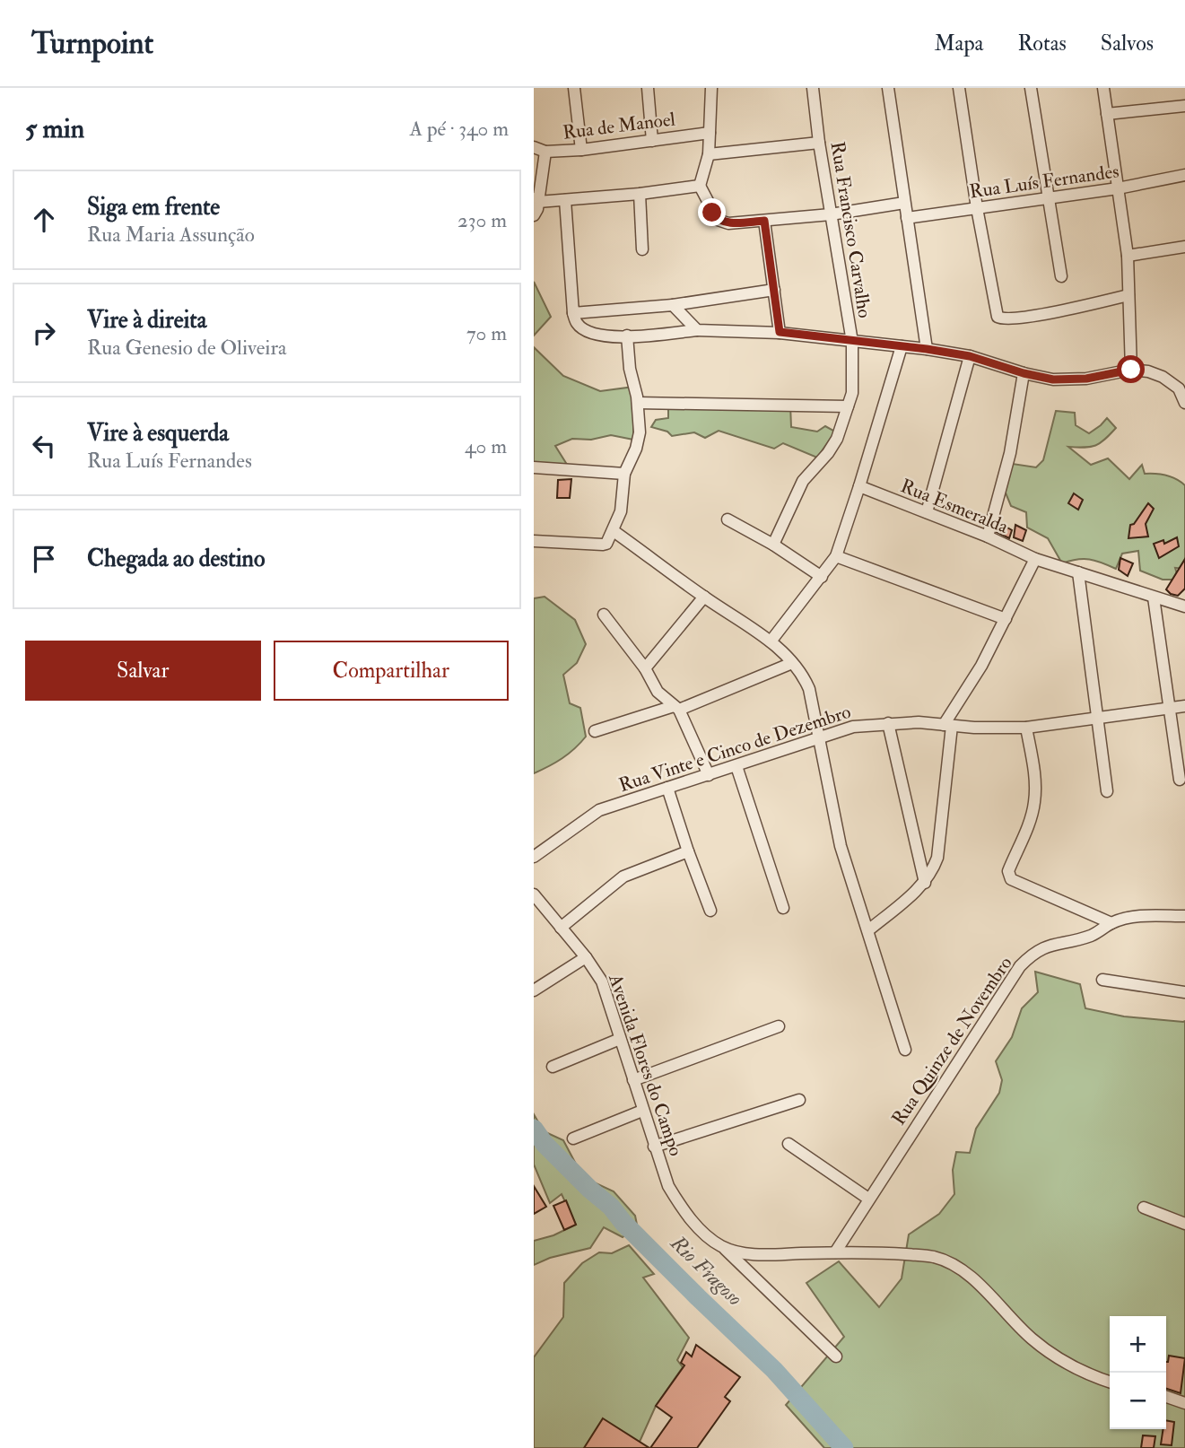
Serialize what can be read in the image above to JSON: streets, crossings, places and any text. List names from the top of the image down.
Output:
{
  "streets": {
    "street": [
      "Rua de Manoel",
      "Rua Luís Fernandes",
      "Rua Francisco Carvalho",
      "Rua Esmeralda",
      "Rua Vinte e Cinco de Dezembro",
      "Rua Quinze de Novembro",
      "Avenida Flores do Campo"
    ]
  },
  "crossings": [
    ["Rua Quinze de Novembro", "Avenida Flores do Campo"]
  ],
  "water": ["Rio Fragoso"],
  "page": {
    "header": "Turnpoint",
    "nav": ["Mapa", "Rotas", "Salvos"],
    "heading": ["5 min", "A pé · 340 m"],
    "list": [
      ["Siga em frente", "Rua Maria Assunção", "230 m"],
      ["Vire à direita", "Rua Genesio de Oliveira", "70 m"],
      ["Vire à esquerda", "Rua Luís Fernandes", "40 m"],
      "Chegada ao destino"
    ],
    "buttons": ["Salvar", "Compartilhar"],
    "map_buttons": ["+", "−"]
  }
}
